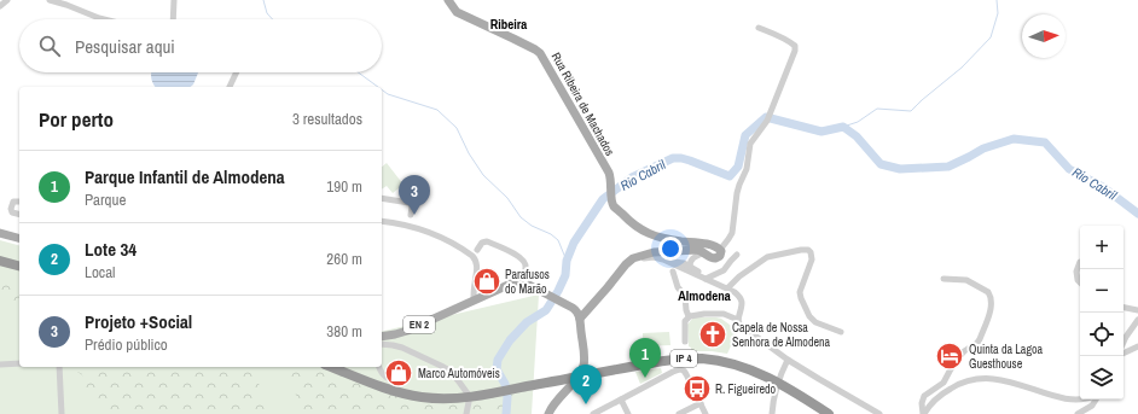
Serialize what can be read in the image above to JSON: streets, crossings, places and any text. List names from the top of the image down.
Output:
{
  "streets": {
    "highway": ["IP 4"],
    "main road": ["Rua Ribeira de Machados", "EN 2"]
  },
  "districts": ["Ribeira", "Almodena"],
  "water": ["Rio Cabril"],
  "places": {
    "shop": ["Parafusos do Marão", "Marco Automóveis"],
    "church": ["Capela de Nossa Senhora de Almodena"],
    "hotel": ["Quinta da Lagoa Guesthouse"],
    "bus stop": ["R. Figueiredo"]
  },
  "north": "right",
  "page": {
    "search": "Pesquisar aqui",
    "heading": ["Por perto", "3 resultados"],
    "list": [
      {
        "mark": "1",
        "name": "Parque Infantil de Almodena",
        "note": "Parque",
        "value": "190 m"
      },
      {
        "mark": "2",
        "name": "Lote 34",
        "note": "Local",
        "value": "260 m"
      },
      {
        "mark": "3",
        "name": "Projeto +Social",
        "note": "Prédio público",
        "value": "380 m"
      }
    ],
    "pins": ["3", "1", "2"],
    "map_buttons": ["+", "−"]
  }
}
